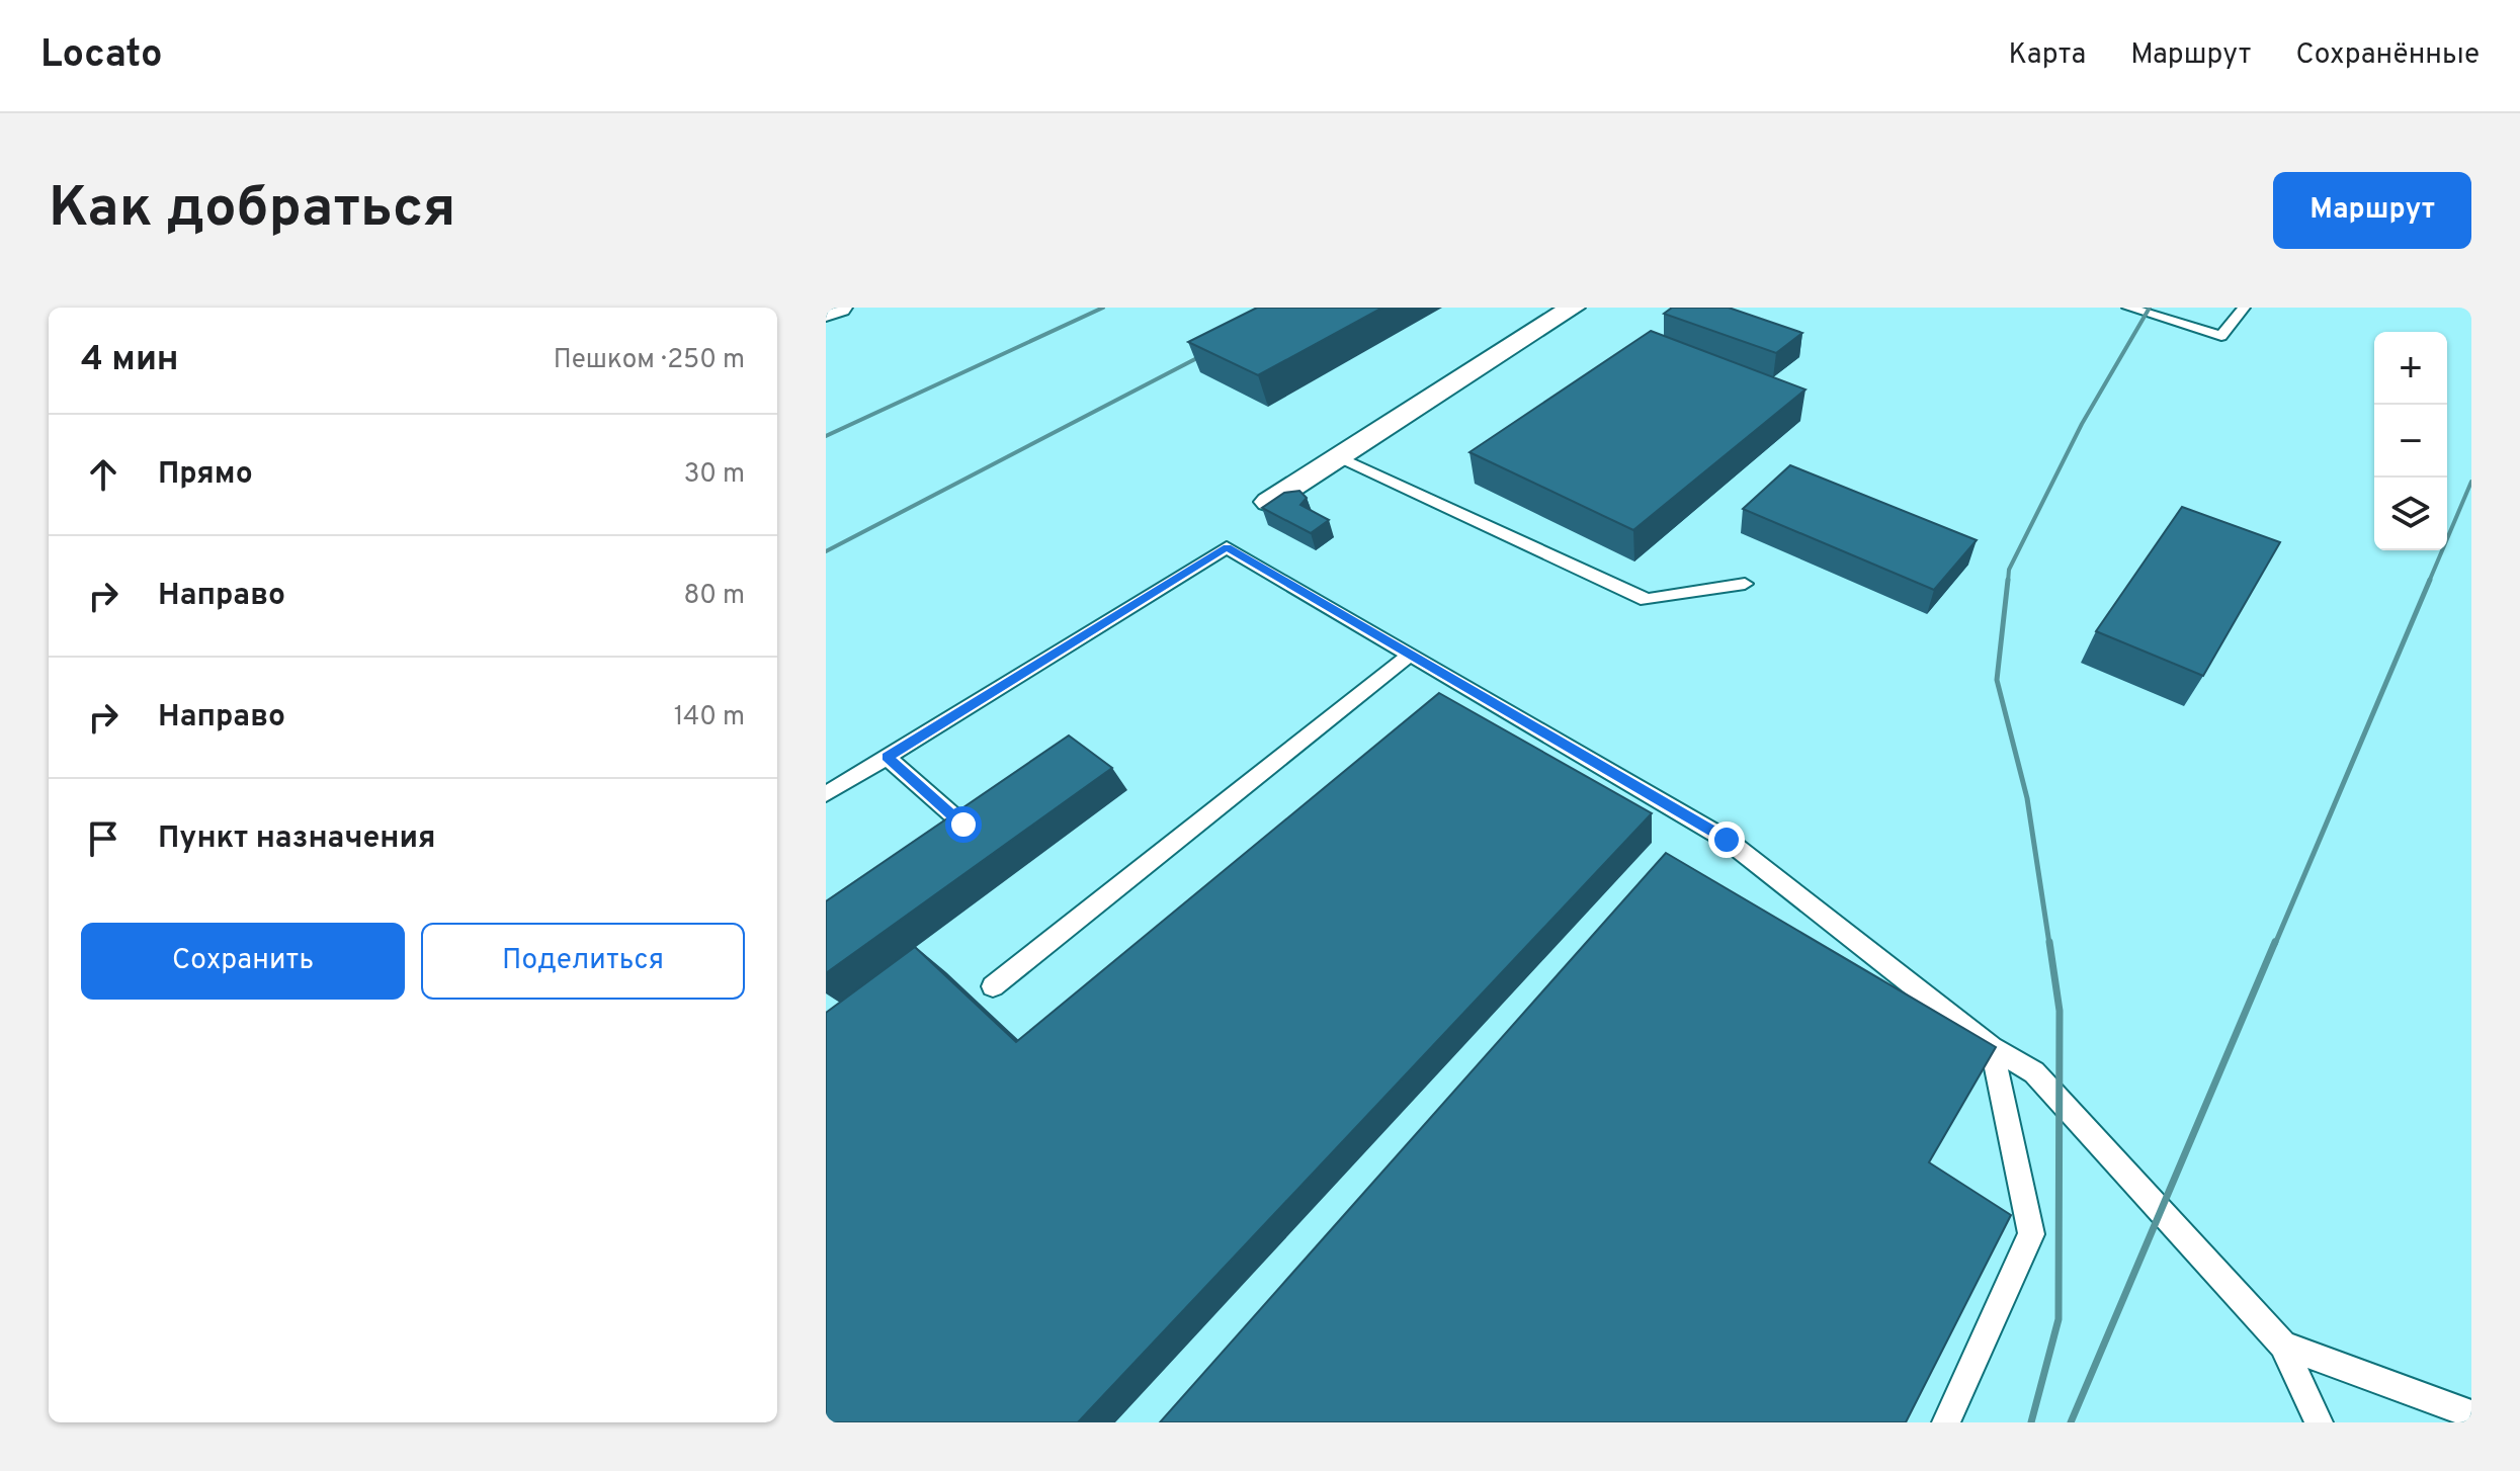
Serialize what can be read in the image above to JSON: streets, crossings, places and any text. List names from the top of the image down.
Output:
{
  "page": {
    "header": "Locato",
    "nav": ["Карта", "Маршрут", "Сохранённые"],
    "buttons": [
      "Маршрут",
      ["Сохранить", "Поделиться"]
    ],
    "title": "Как добраться",
    "heading": ["4 мин", "Пешком · 250 m"],
    "map_buttons": ["+", "−"],
    "list": [
      ["Прямо", "30 m"],
      ["Направо", "80 m"],
      ["Направо", "140 m"],
      "Пункт назначения"
    ]
  }
}
